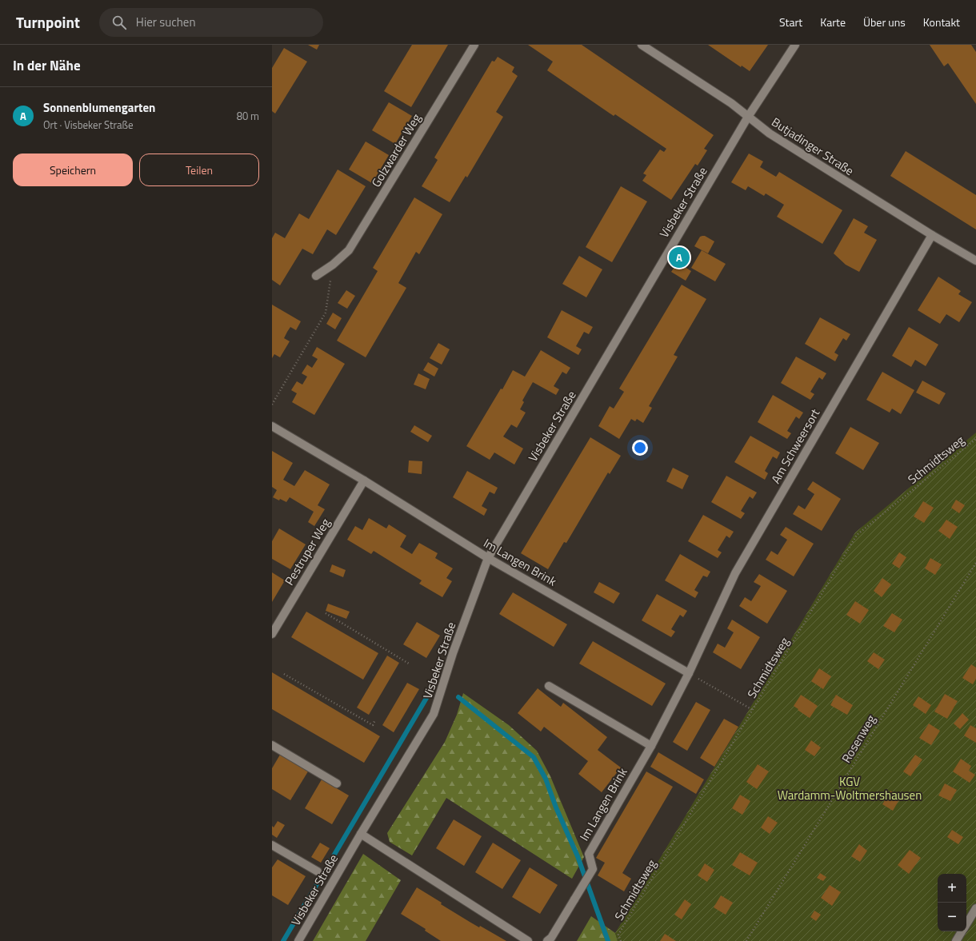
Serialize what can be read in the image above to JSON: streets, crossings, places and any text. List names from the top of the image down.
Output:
{
  "streets": {
    "street": [
      "Butjadinger Straße",
      "Golzwarder Weg",
      "Visbeker Straße",
      "Am Schweersort",
      "Pestruper Weg",
      "Im Langen Brink"
    ],
    "path": ["Schmidtsweg", "Rosenweg"]
  },
  "crossings": [
    ["Butjadinger Straße", "Visbeker Straße"],
    ["Butjadinger Straße", "Am Schweersort"],
    ["Visbeker Straße", "Im Langen Brink"],
    ["Am Schweersort", "Im Langen Brink"],
    ["Pestruper Weg", "Im Langen Brink"]
  ],
  "parks": ["KGV Wardamm-Woltmershausen"],
  "page": {
    "header": "Turnpoint",
    "search": "Hier suchen",
    "nav": [
      "Start",
      "Karte",
      "Über uns",
      "Kontakt"
    ],
    "heading": "In der Nähe",
    "list": [
      {
        "mark": "A",
        "name": "Sonnenblumengarten",
        "note": "Ort · Visbeker Straße",
        "value": "80 m"
      }
    ],
    "buttons": ["Speichern", "Teilen"],
    "pins": "A",
    "map_buttons": ["+", "−"]
  }
}
